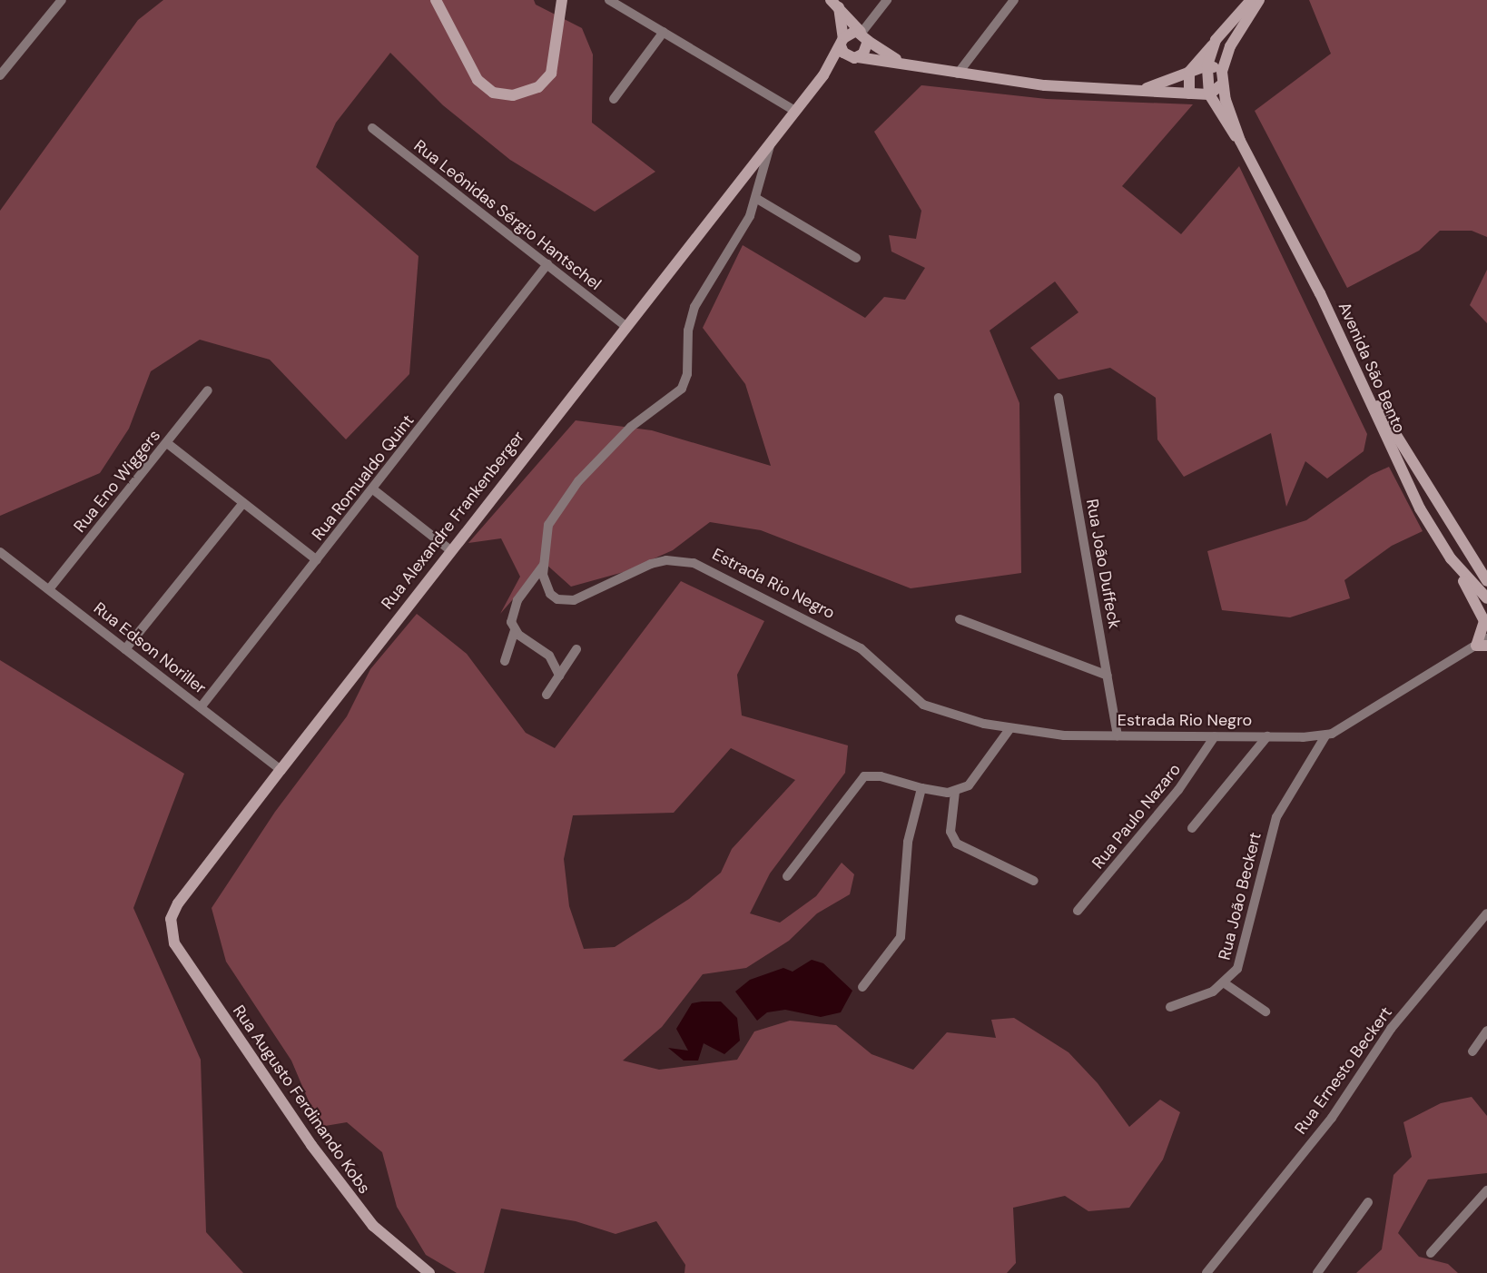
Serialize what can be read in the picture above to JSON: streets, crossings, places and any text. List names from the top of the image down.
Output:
{
  "streets": {
    "street": [
      "Rua Leônidas Sérgio Hantschel",
      "Avenida São Bento",
      "Rua Romualdo Quint",
      "Rua Eno Wiggers",
      "Rua Alexandre Frankenberger",
      "Rua João Duffeck",
      "Estrada Rio Negro",
      "Rua Edson Noriller",
      "Rua Paulo Nazaro",
      "Rua João Beckert",
      "Rua Ernesto Beckert",
      "Rua Augusto Ferdinando Kobs"
    ]
  },
  "crossings": [
    ["Rua Leônidas Sérgio Hantschel", "Rua Romualdo Quint"],
    ["Rua Leônidas Sérgio Hantschel", "Rua Alexandre Frankenberger"],
    ["Rua Romualdo Quint", "Rua Edson Noriller"],
    ["Rua Eno Wiggers", "Rua Edson Noriller"],
    ["Rua Alexandre Frankenberger", "Estrada Rio Negro"],
    ["Rua Alexandre Frankenberger", "Rua Edson Noriller"],
    ["Rua Alexandre Frankenberger", "Rua Augusto Ferdinando Kobs"],
    ["Rua João Duffeck", "Estrada Rio Negro"],
    ["Estrada Rio Negro", "Rua Paulo Nazaro"],
    ["Estrada Rio Negro", "Rua João Beckert"]
  ]
}
